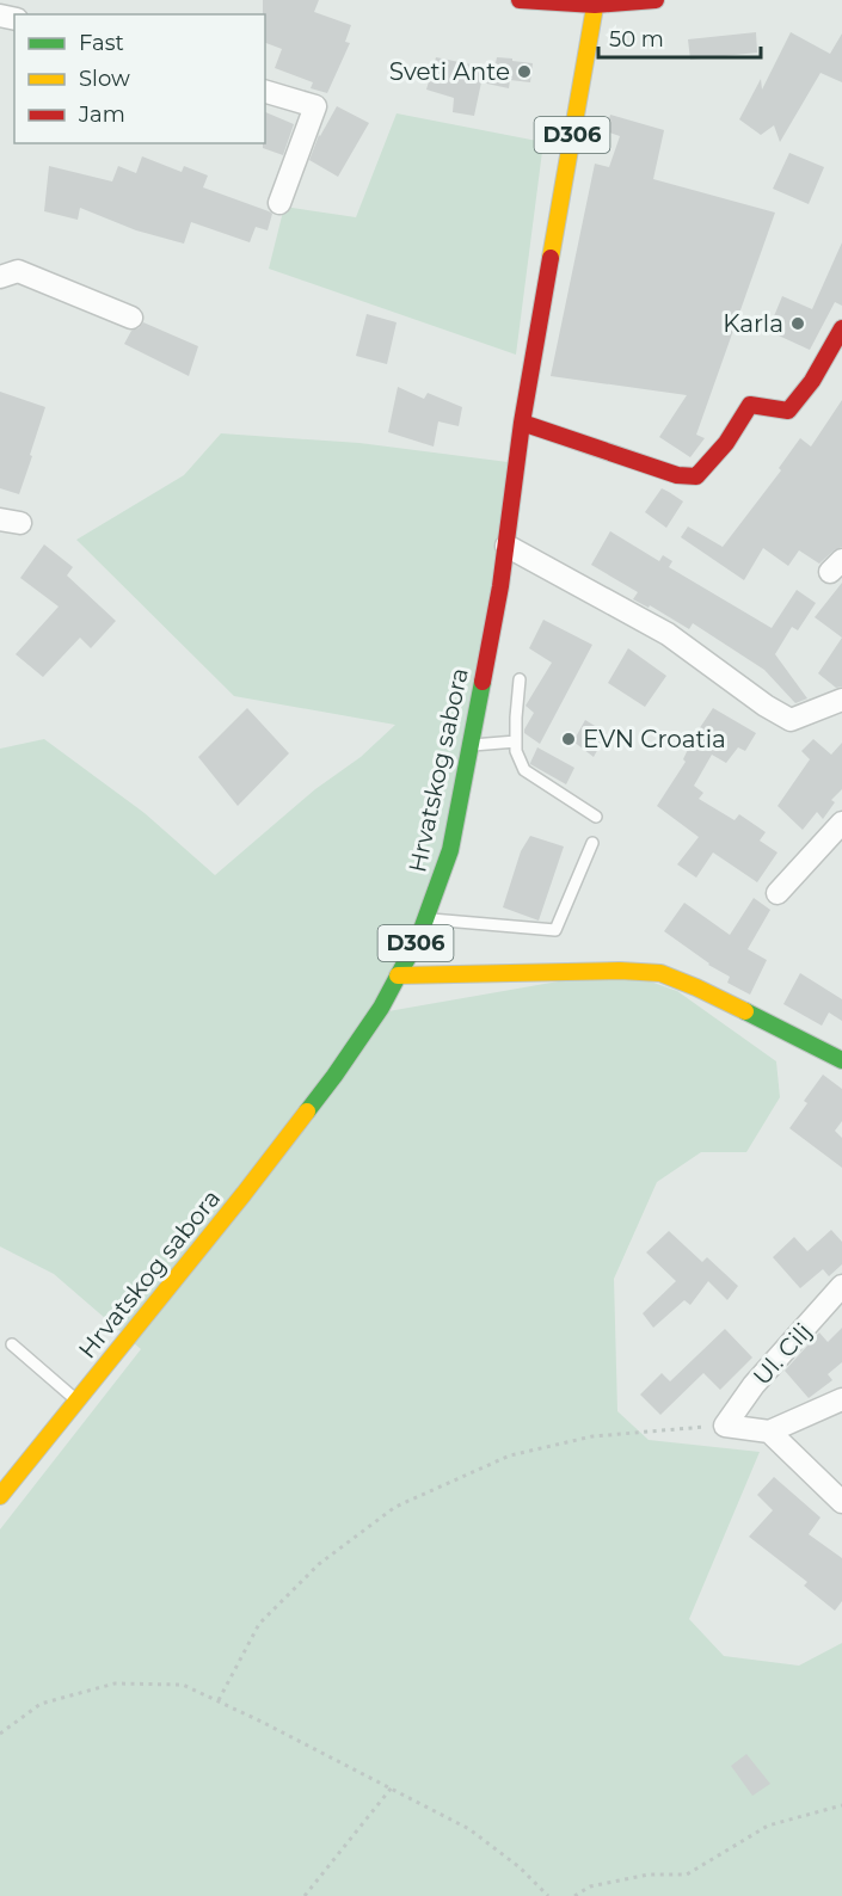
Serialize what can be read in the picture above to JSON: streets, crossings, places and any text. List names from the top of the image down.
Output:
{
  "streets": {
    "main road": ["D306", "Hrvatskog sabora"],
    "street": ["Ul. Cilj"]
  },
  "places": ["Sveti Ante", "Karla", "EVN Croatia"],
  "legend": ["Fast", "Slow", "Jam"],
  "scale_bar": "50 m"
}
